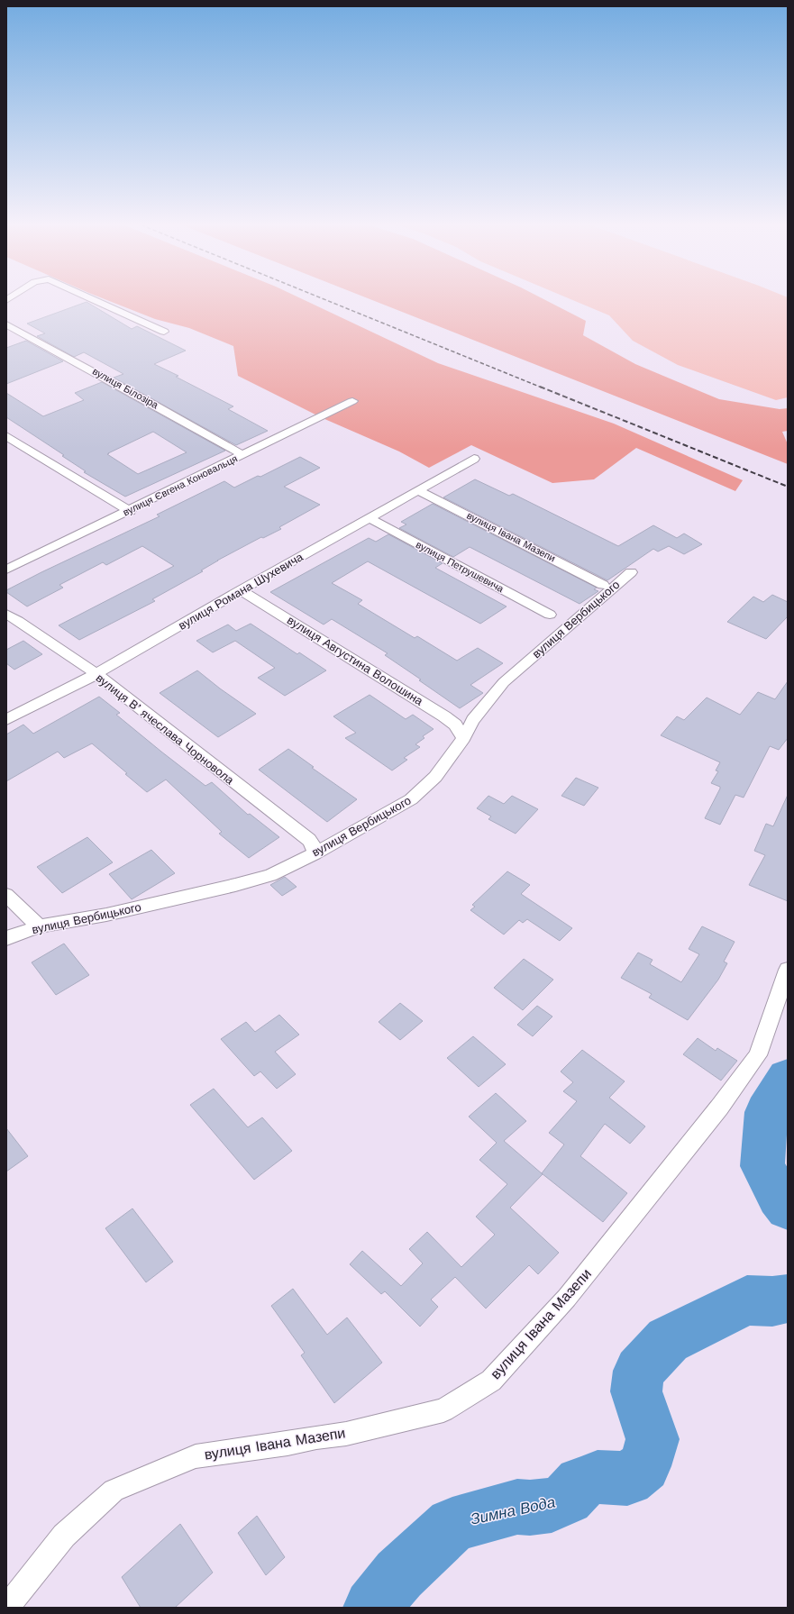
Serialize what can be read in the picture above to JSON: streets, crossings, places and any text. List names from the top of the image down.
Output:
{
  "streets": {
    "street": [
      "вулиця Білозіра",
      "вулиця Євгена Коновальця",
      "вулиця Івана Мазепи",
      "вулиця Петрушевича",
      "вулиця Романа Шухевича",
      "вулиця Вербицького",
      "вулиця Августина Волошина",
      "вулиця Вʼячеслава Чорновола"
    ]
  },
  "crossings": [
    ["вулиця Білозіра", "вулиця Євгена Коновальця"],
    ["вулиця Івана Мазепи", "вулиця Романа Шухевича"],
    ["вулиця Петрушевича", "вулиця Романа Шухевича"],
    ["вулиця Романа Шухевича", "вулиця Августина Волошина"],
    ["вулиця Романа Шухевича", "вулиця Вʼячеслава Чорновола"],
    ["вулиця Вербицького", "вулиця Августина Волошина"],
    ["вулиця Вербицького", "вулиця Вʼячеслава Чорновола"]
  ],
  "water": ["Зимна Вода"]
}
